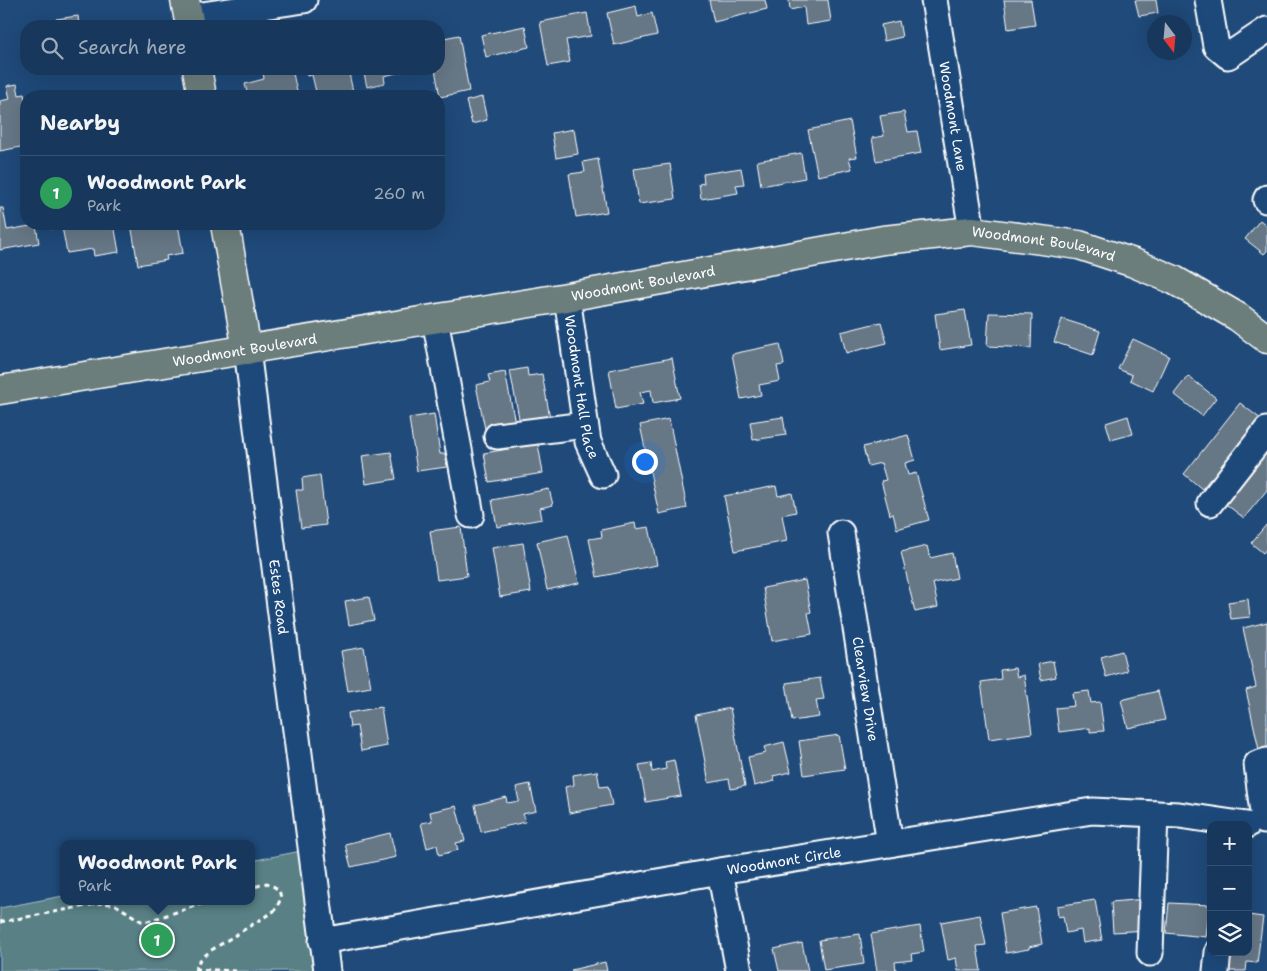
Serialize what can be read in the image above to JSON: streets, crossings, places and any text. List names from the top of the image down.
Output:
{
  "streets": {
    "main road": ["Woodmont Boulevard", "Estes Road"],
    "street": [
      "Woodmont Lane",
      "Woodmont Hall Place",
      "Clearview Drive",
      "Woodmont Circle"
    ]
  },
  "crossings": [
    ["Woodmont Lane", "Woodmont Boulevard"],
    ["Woodmont Boulevard", "Woodmont Hall Place"],
    ["Woodmont Boulevard", "Estes Road"],
    ["Estes Road", "Woodmont Circle"],
    ["Clearview Drive", "Woodmont Circle"]
  ],
  "north": "bottom",
  "page": {
    "search": "Search here",
    "heading": "Nearby",
    "list": [
      {
        "mark": "1",
        "name": "Woodmont Park",
        "note": "Park",
        "value": "260 m"
      }
    ],
    "map_buttons": ["+", "−"],
    "popup": ["Woodmont Park", "Park"],
    "pins": "1"
  }
}
